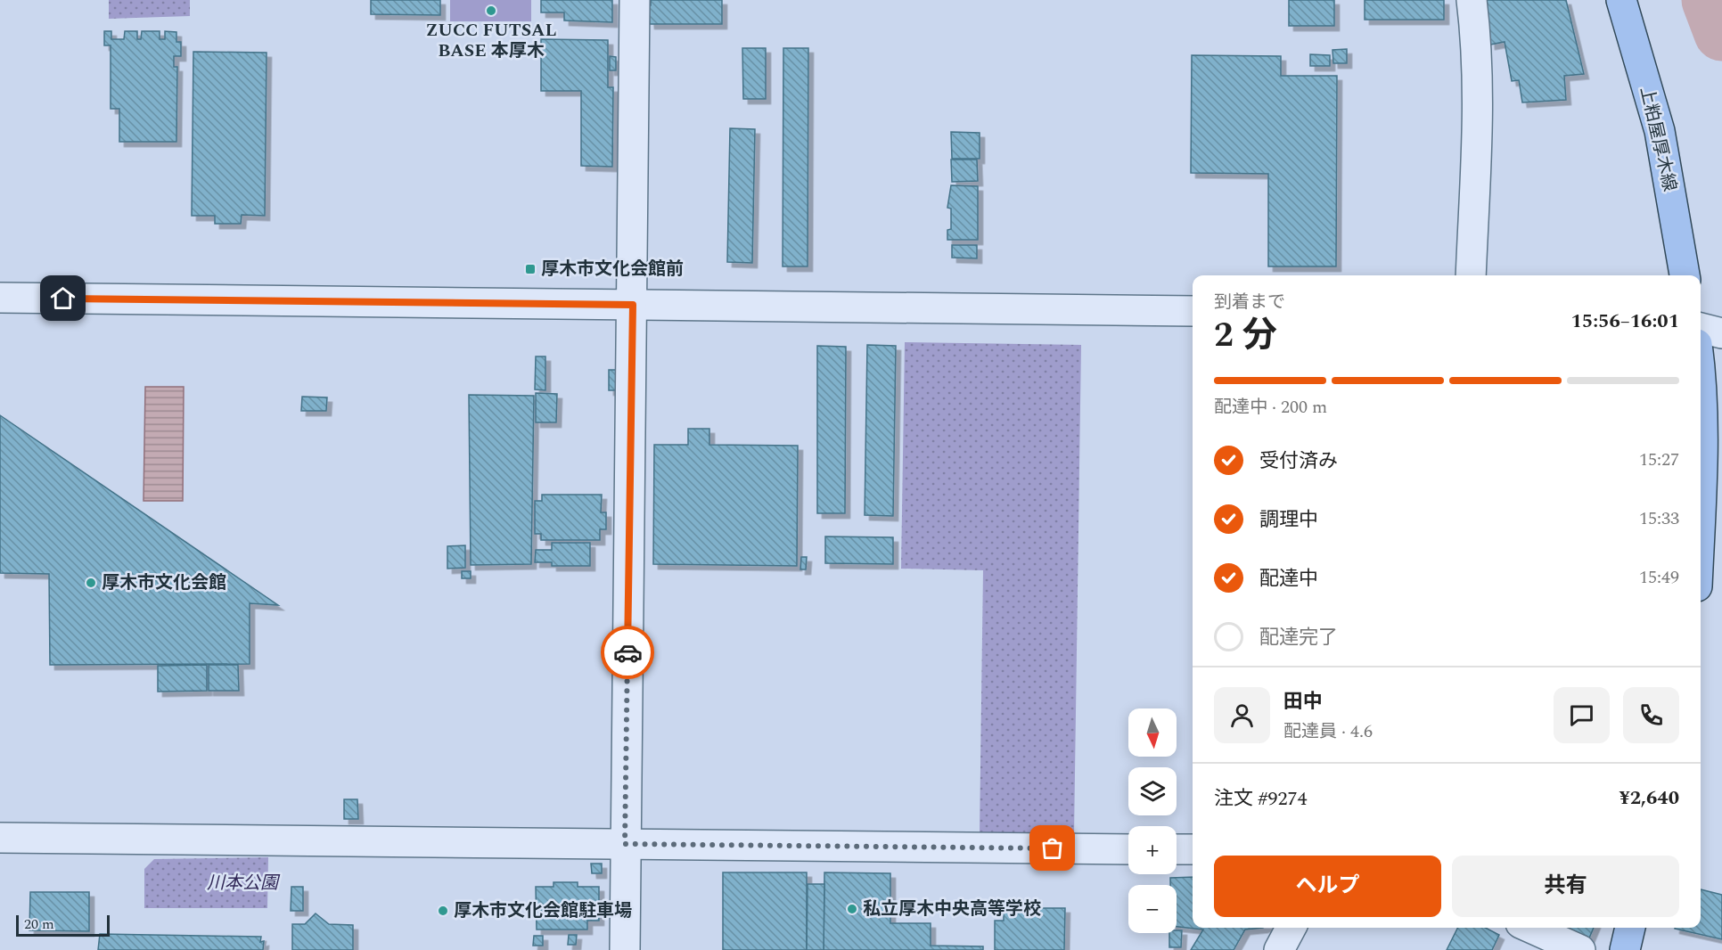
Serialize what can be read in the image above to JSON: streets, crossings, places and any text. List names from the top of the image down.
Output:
{
  "streets": {
    "main road": ["上粕屋厚木線"]
  },
  "parks": ["川本公園"],
  "places": {
    "other": [
      "ZUCC FUTSAL BASE 本厚木",
      "厚木市文化会館",
      "私立厚木中央高等学校",
      "厚木市文化会館駐車場"
    ],
    "transit": ["厚木市文化会館前"]
  },
  "scale_bar": "20 m",
  "north": "bottom",
  "page": {
    "heading": ["2 分", "到着まで", "15:56–16:01"],
    "panel": [
      "田中",
      "配達員 · 4.6",
      "注文 #9274",
      "¥2,640"
    ],
    "bar": "配達中 · 200 m",
    "list": [
      ["受付済み", "15:27"],
      ["調理中", "15:33"],
      ["配達中", "15:49"],
      "配達完了"
    ],
    "map_buttons": ["+", "−"],
    "buttons": ["ヘルプ", "共有"],
    "scale": "20 m"
  }
}
